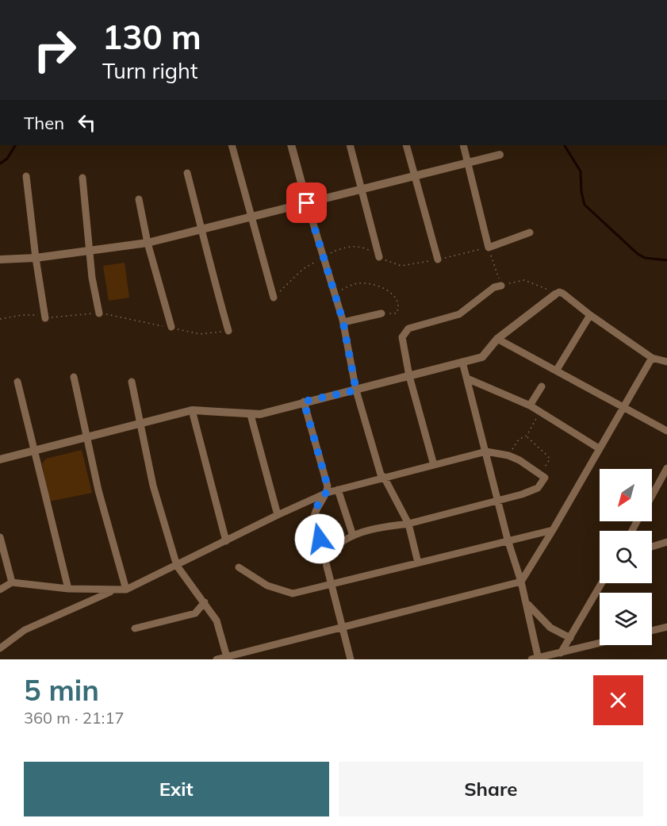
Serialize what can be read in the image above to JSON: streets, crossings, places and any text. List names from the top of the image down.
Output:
{
  "north": "bottom left",
  "page": {
    "turn": ["130 m", "Turn right"],
    "then": "Then",
    "heading": ["5 min", "360 m · 21:17"],
    "buttons": ["Exit", "Share"]
  }
}
